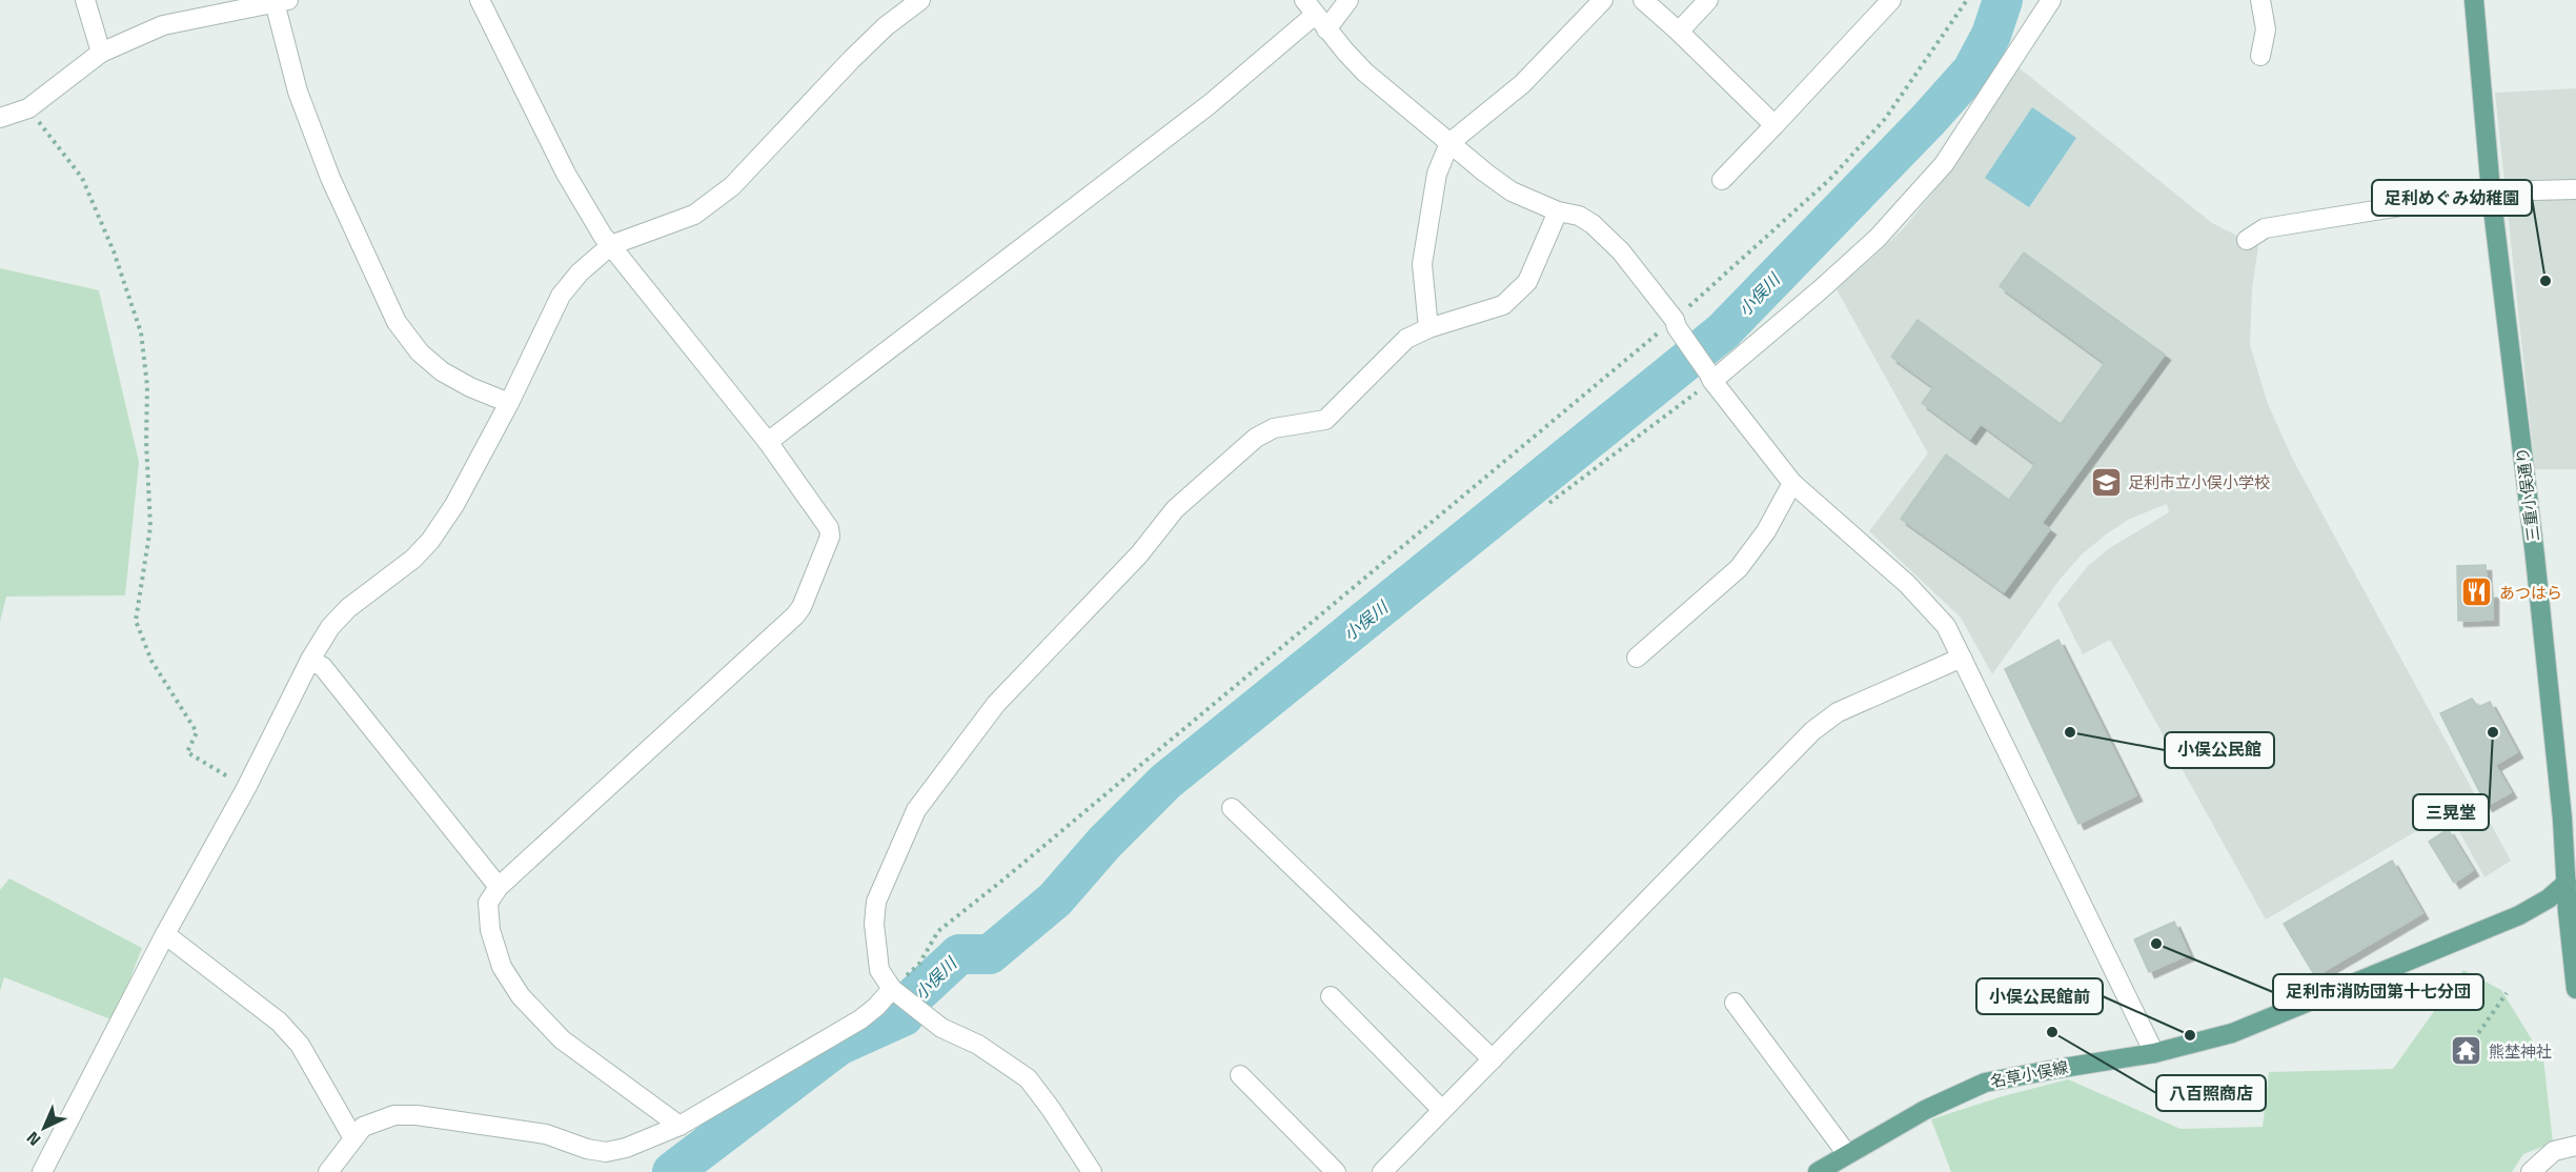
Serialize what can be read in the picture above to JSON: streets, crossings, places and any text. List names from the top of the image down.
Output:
{
  "streets": {
    "main road": ["三重小俣通り", "名草小俣線"]
  },
  "crossings": [
    ["三重小俣通り", "名草小俣線"]
  ],
  "water": ["小俣川"],
  "places": {
    "other": [
      "足利めぐみ幼稚園",
      "小俣公民館",
      "三晃堂",
      "足利市消防団第十七分団",
      "八百照商店",
      "小俣公民館前"
    ],
    "school or university": ["足利市立小俣小学校"],
    "restaurant": ["あつはら"],
    "temple": ["熊埜神社"]
  },
  "north": "bottom left"
}
